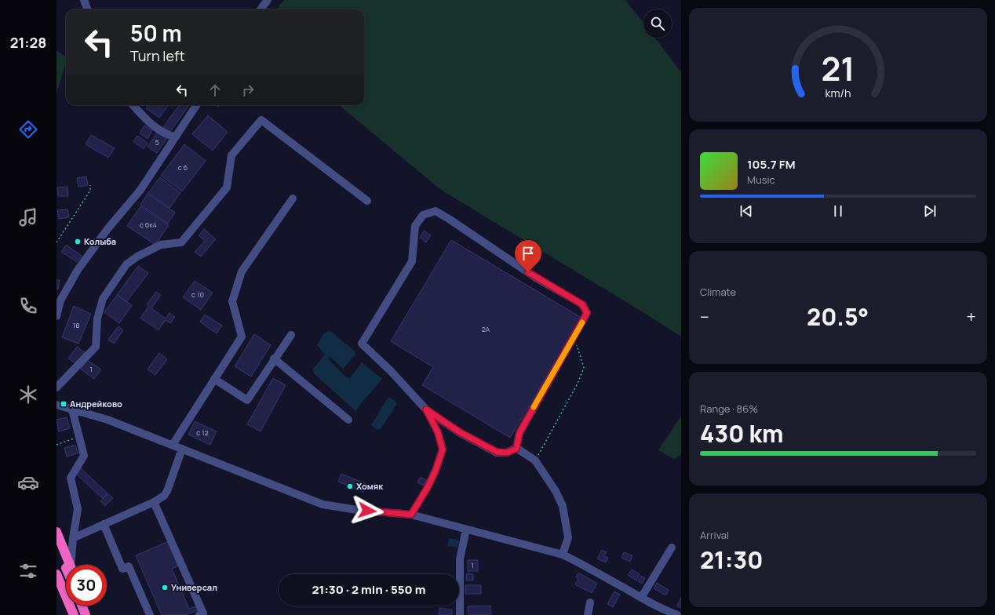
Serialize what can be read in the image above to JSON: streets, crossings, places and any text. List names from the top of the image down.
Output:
{
  "places": {
    "other": ["Колыба", "Хомяк", "Универсал"],
    "transit": ["Андрейково"]
  },
  "house_numbers": [
    "5",
    "с 6",
    "с 6к4",
    "с 10",
    "18",
    "2А",
    "1",
    "с 12",
    "1"
  ],
  "page": {
    "tabs": "21:28",
    "turn": ["50 m", "Turn left"],
    "song": ["105.7 FM", "Music"],
    "tile": [
      "Climate",
      ["Range · 86%", "430 km"],
      ["Arrival", "21:30"]
    ],
    "heat": ["−", "20.5°", "+"],
    "limit": "30",
    "trip": "21:30 · 2 min · 550 m",
    "gauge": ["21", "km/h"]
  }
}
